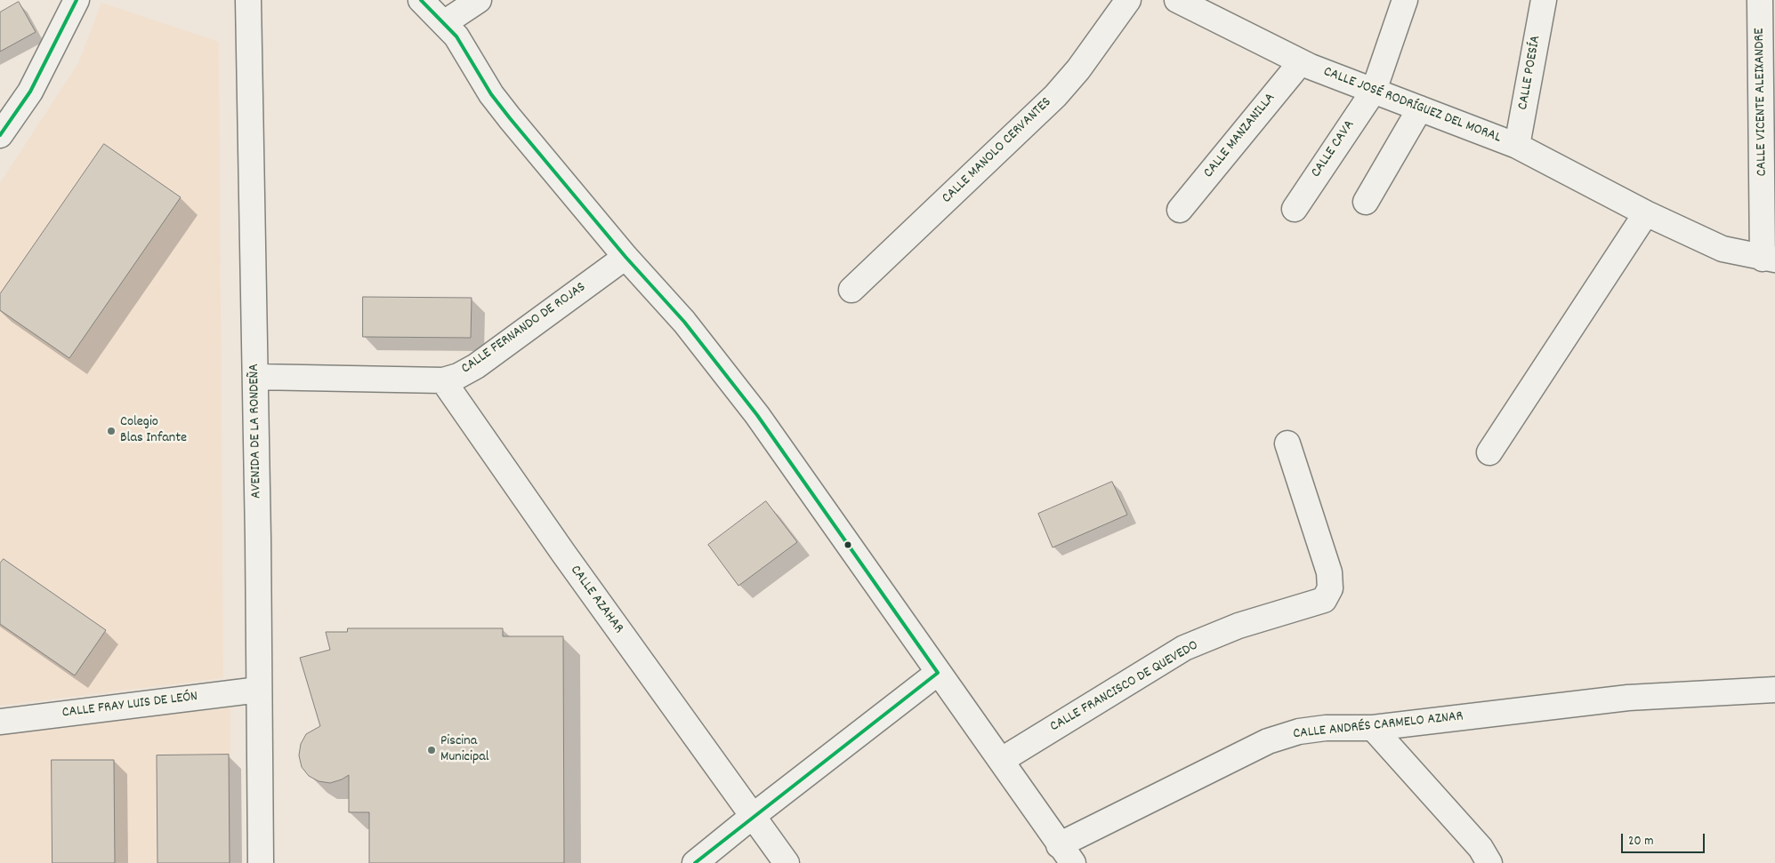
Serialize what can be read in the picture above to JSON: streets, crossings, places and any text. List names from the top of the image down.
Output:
{
  "streets": {
    "street": [
      "CALLE POESÍA",
      "CALLE VICENTE ALEIXANDRE",
      "CALLE JOSÉ RODRÍGUEZ DEL MORAL",
      "CALLE MANZANILLA",
      "CALLE CAVA",
      "CALLE MANOLO CERVANTES",
      "CALLE FERNANDO DE ROJAS",
      "AVENIDA DE LA RONDEÑA",
      "CALLE AZAHAR",
      "CALLE FRANCISCO DE QUEVEDO",
      "CALLE FRAY LUIS DE LEÓN",
      "CALLE ANDRÉS CARMELO AZNAR"
    ]
  },
  "crossings": [
    ["CALLE POESÍA", "CALLE JOSÉ RODRÍGUEZ DEL MORAL"],
    ["CALLE VICENTE ALEIXANDRE", "CALLE JOSÉ RODRÍGUEZ DEL MORAL"],
    ["CALLE JOSÉ RODRÍGUEZ DEL MORAL", "CALLE MANZANILLA"],
    ["CALLE JOSÉ RODRÍGUEZ DEL MORAL", "CALLE CAVA"],
    ["CALLE FERNANDO DE ROJAS", "AVENIDA DE LA RONDEÑA"],
    ["CALLE FERNANDO DE ROJAS", "CALLE AZAHAR"],
    ["AVENIDA DE LA RONDEÑA", "CALLE FRAY LUIS DE LEÓN"]
  ],
  "places": ["Colegio Blas Infante", "Piscina Municipal"],
  "scale_bar": "20 m"
}
